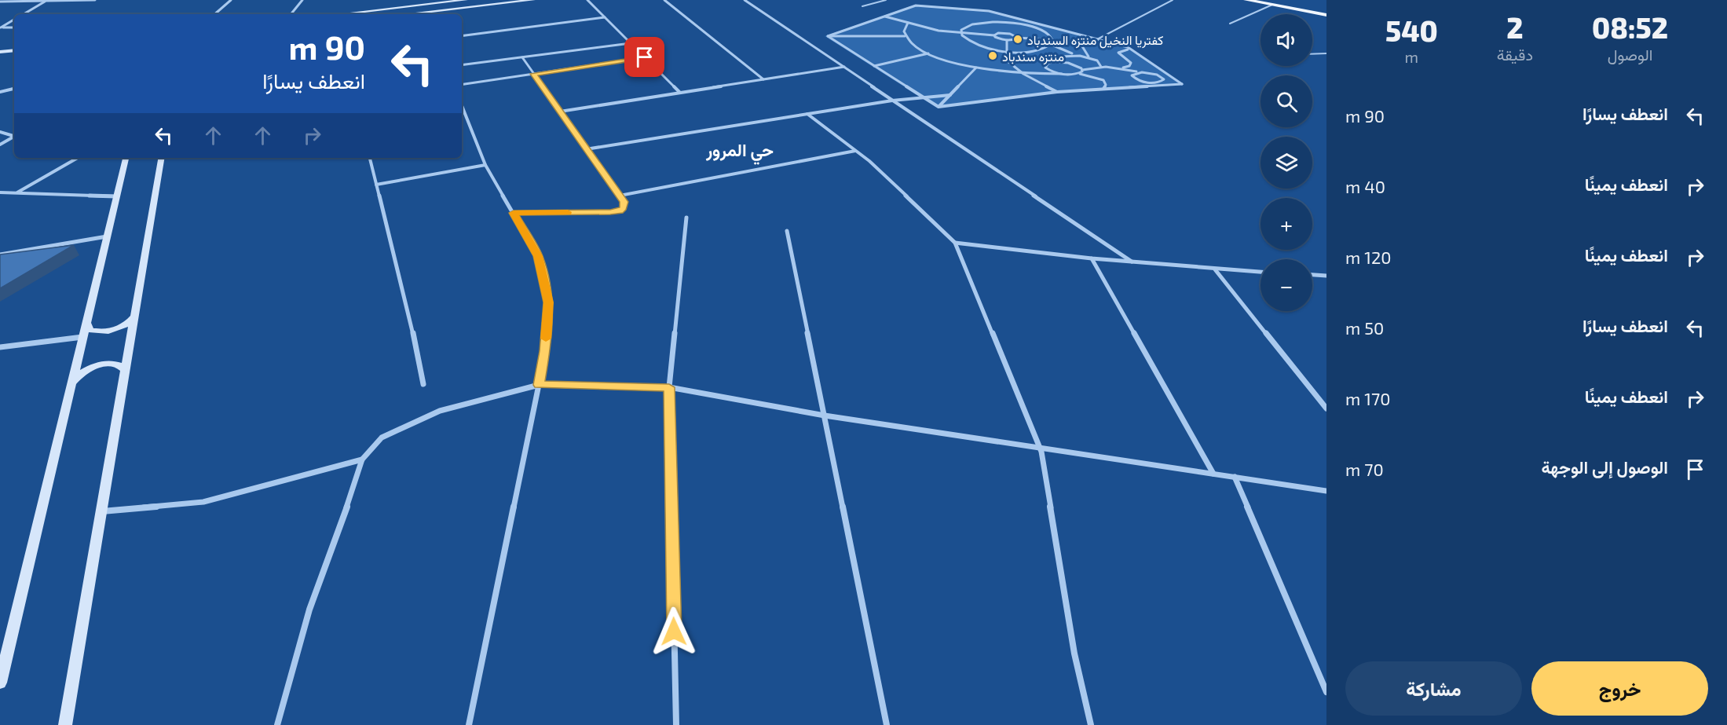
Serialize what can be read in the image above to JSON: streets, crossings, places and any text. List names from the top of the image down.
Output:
{
  "districts": ["حي المرور"],
  "places": ["كفتريا النخيل منتزه السندباد", "منتزه سندباد"],
  "page": {
    "eta": [
      "08:52",
      "الوصول",
      "2",
      "دقيقة",
      "540",
      "m"
    ],
    "map_buttons": ["+", "−"],
    "turn": ["90 m", "انعطف يسارًا"],
    "list": [
      {
        "name": "انعطف يسارًا",
        "value": "90 m"
      },
      {
        "name": "انعطف يمينًا",
        "value": "40 m"
      },
      {
        "name": "انعطف يمينًا",
        "value": "120 m"
      },
      {
        "name": "انعطف يسارًا",
        "value": "50 m"
      },
      {
        "name": "انعطف يمينًا",
        "value": "170 m"
      },
      {
        "name": "الوصول إلى الوجهة",
        "value": "70 m"
      }
    ],
    "buttons": ["خروج", "مشاركة"]
  }
}
